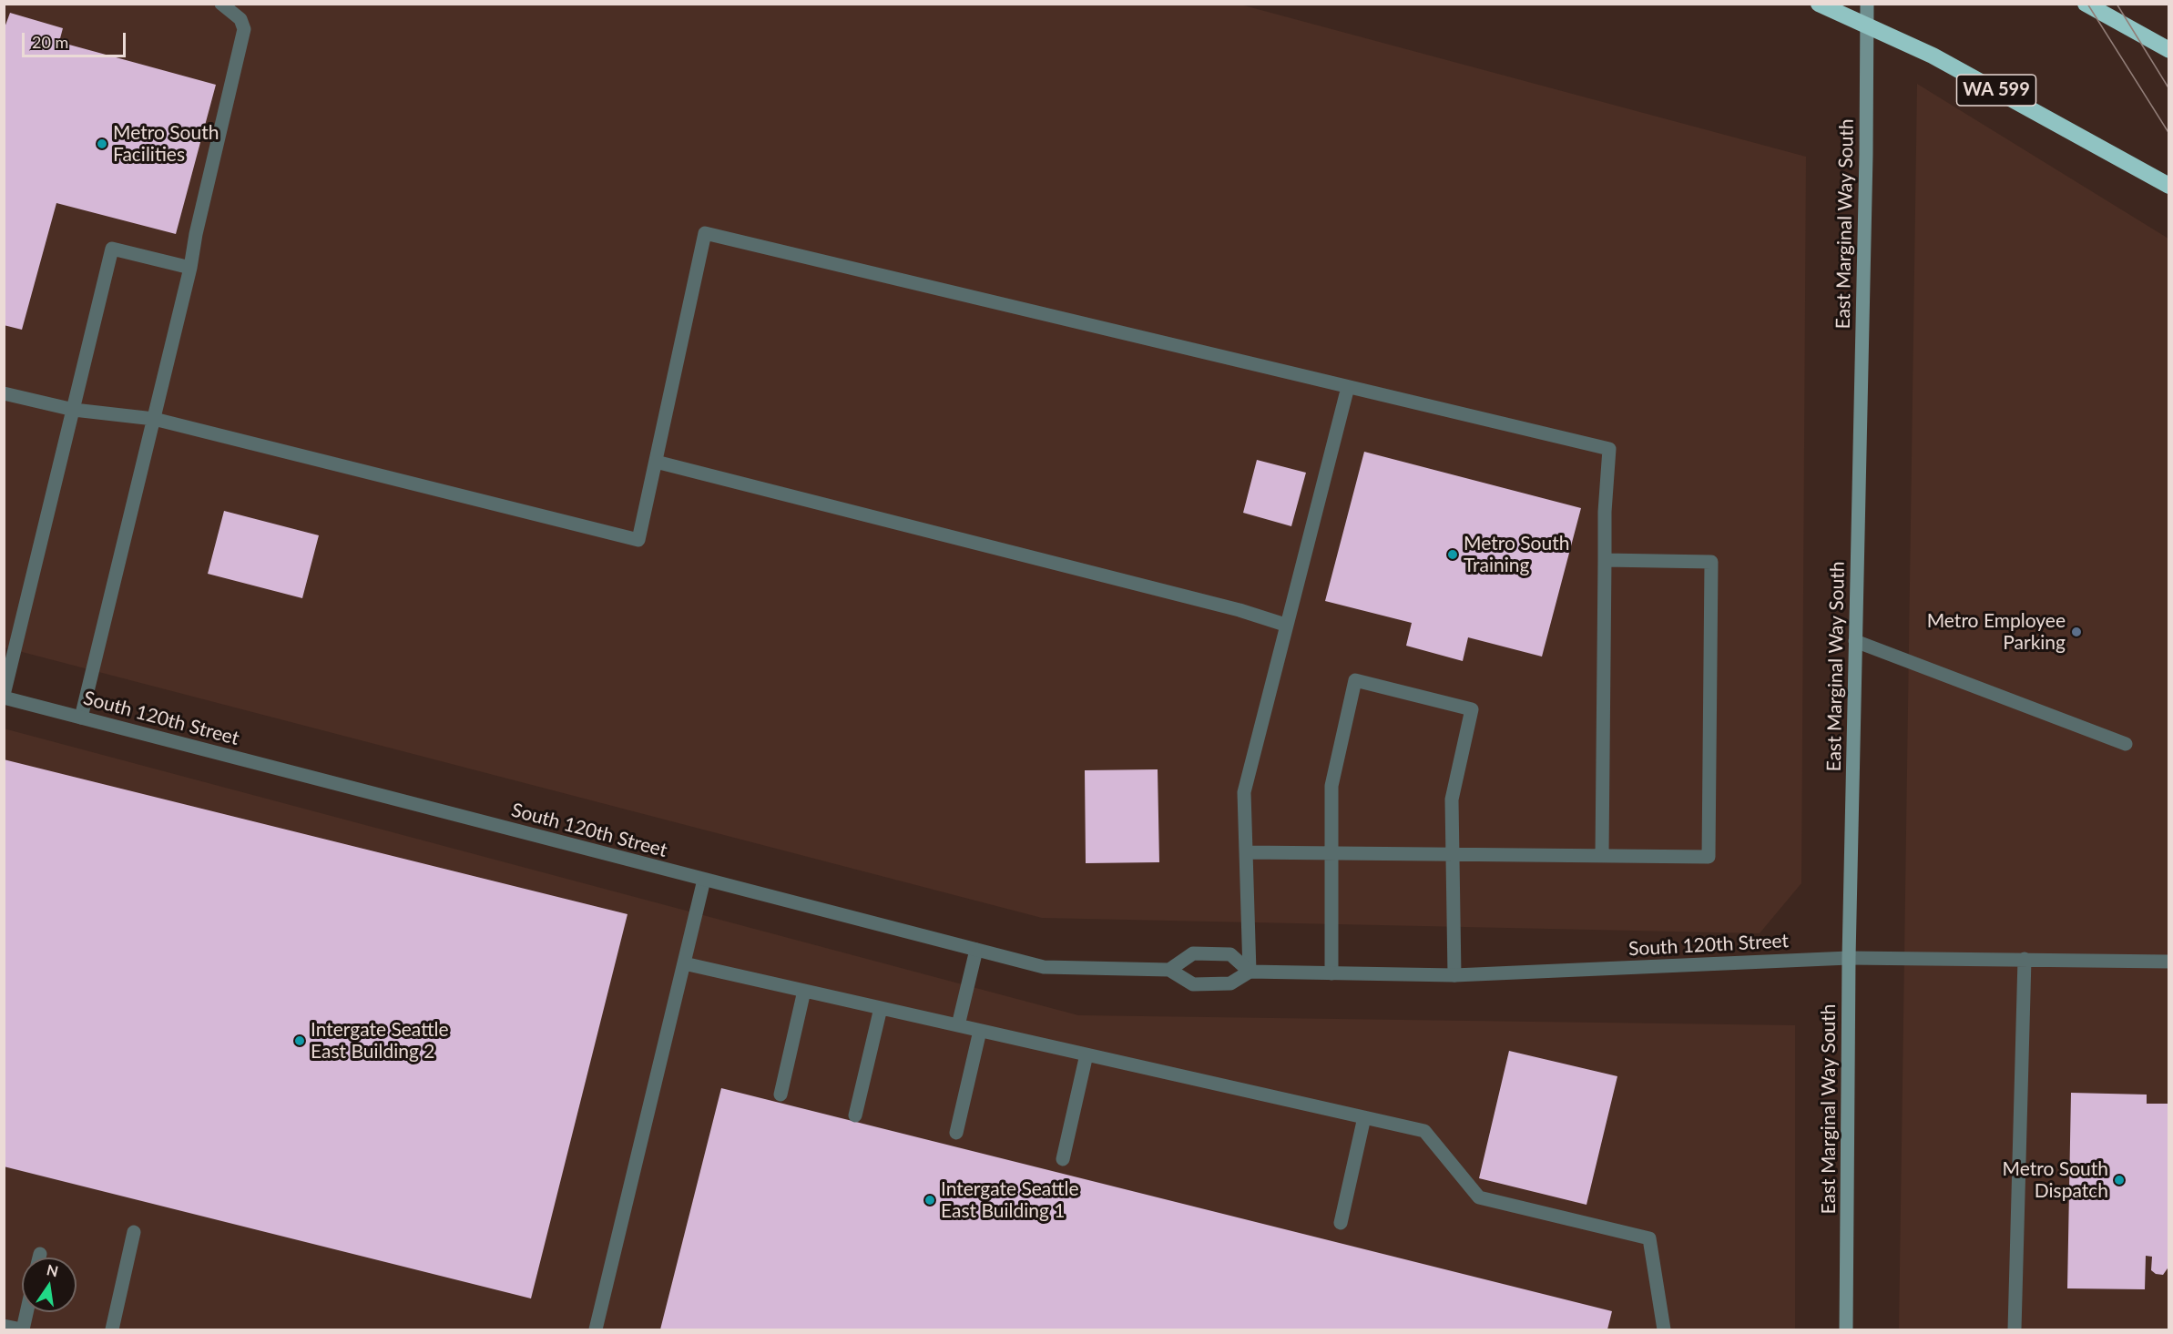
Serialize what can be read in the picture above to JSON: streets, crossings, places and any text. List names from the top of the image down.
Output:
{
  "streets": {
    "highway": ["WA 599"],
    "street": ["East Marginal Way South", "South 120th Street"]
  },
  "crossings": [
    ["East Marginal Way South", "South 120th Street"]
  ],
  "places": [
    "Metro South Facilities",
    "Metro South Training",
    "Metro Employee Parking",
    "Intergate Seattle East Building 2",
    "Metro South Dispatch",
    "Intergate Seattle East Building 1"
  ],
  "scale_bar": "20 m",
  "north": "top"
}
